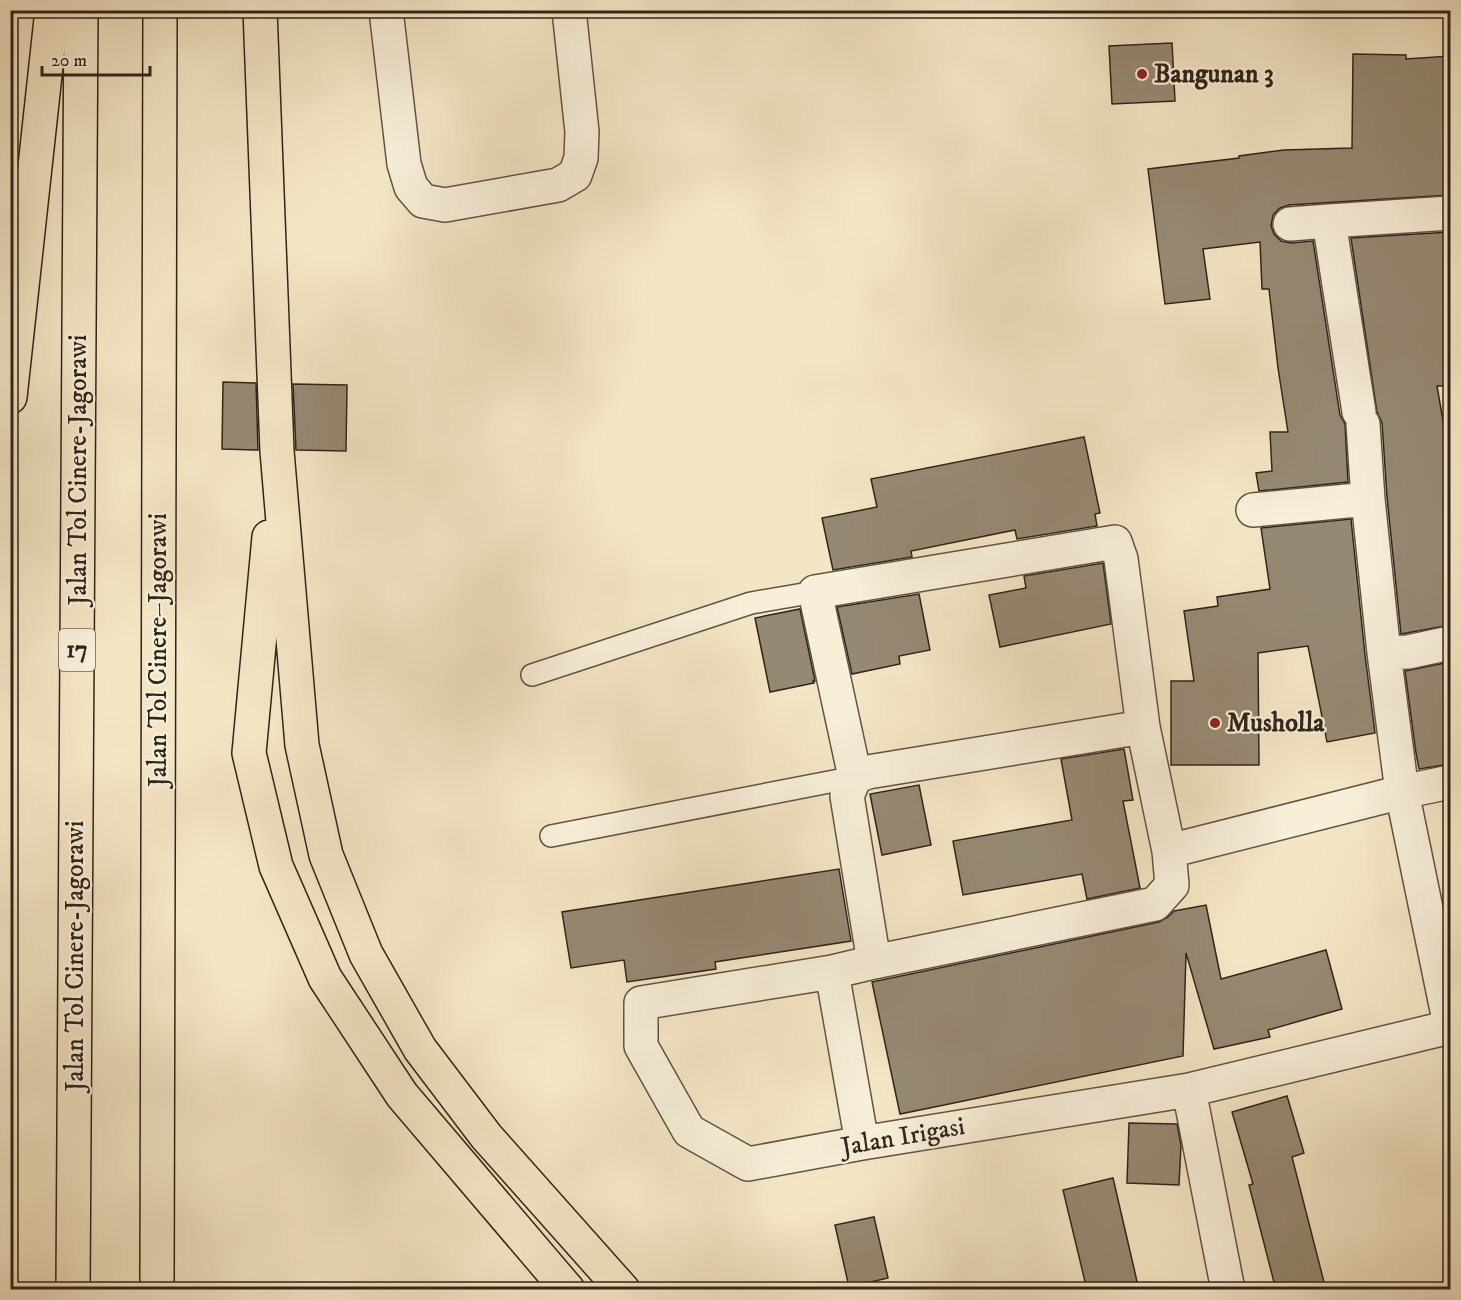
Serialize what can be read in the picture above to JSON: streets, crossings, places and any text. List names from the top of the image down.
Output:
{
  "streets": {
    "highway": ["Jalan Tol Cinere-Jagorawi", "17", "Jalan Tol Cinere–Jagorawi"],
    "street": ["Jalan Irigasi"]
  },
  "places": ["Bangunan 3", "Musholla"],
  "scale_bar": "20 m"
}
